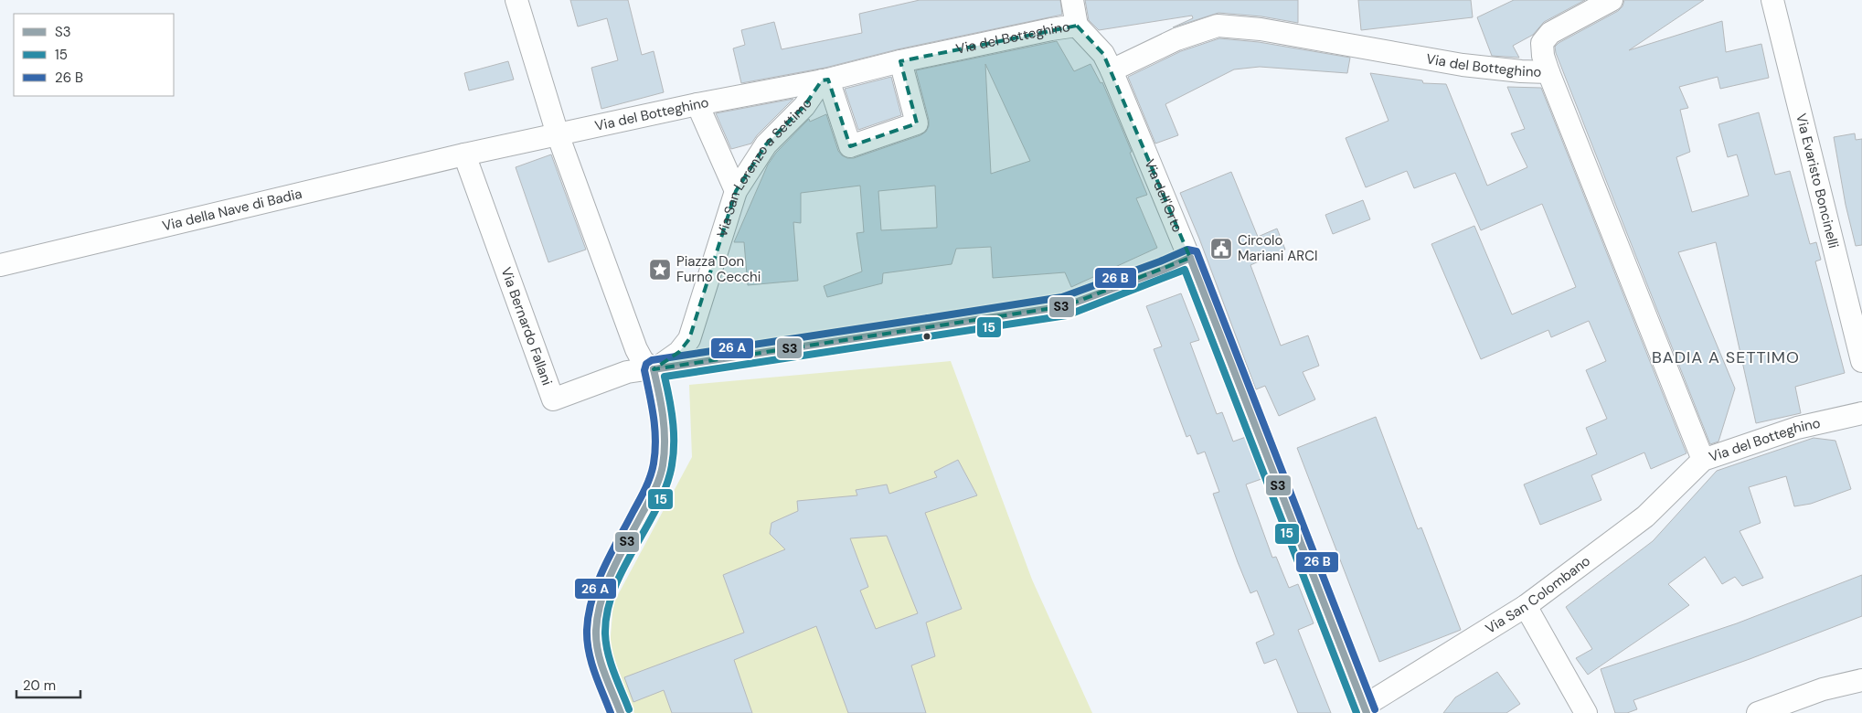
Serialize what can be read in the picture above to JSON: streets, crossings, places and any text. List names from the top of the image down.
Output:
{
  "streets": {
    "street": [
      "Via del Botteghino",
      "Via San Lorenzo a Settimo",
      "Via Evaristo Boncinelli",
      "Via dell'Orto",
      "Via della Nave di Badia",
      "Via Bernardo Fallani",
      "Via San Colombano"
    ]
  },
  "crossings": [
    ["Via del Botteghino", "Via San Lorenzo a Settimo"],
    ["Via del Botteghino", "Via dell'Orto"],
    ["Via del Botteghino", "Via della Nave di Badia"],
    ["Via del Botteghino", "Via Bernardo Fallani"],
    ["Via del Botteghino", "Via San Colombano"],
    ["Via San Lorenzo a Settimo", "Via Bernardo Fallani"],
    ["Via dell'Orto", "Via San Colombano"],
    ["Via della Nave di Badia", "Via Bernardo Fallani"]
  ],
  "districts": ["BADIA A SETTIMO"],
  "places": {
    "public building": ["Circolo Mariani ARCI"],
    "place": ["Piazza Don Furno Cecchi"]
  },
  "lines": ["transit line S3", "transit line 15"],
  "legend": ["S3", "15", "26 B"],
  "scale_bar": "20 m"
}
